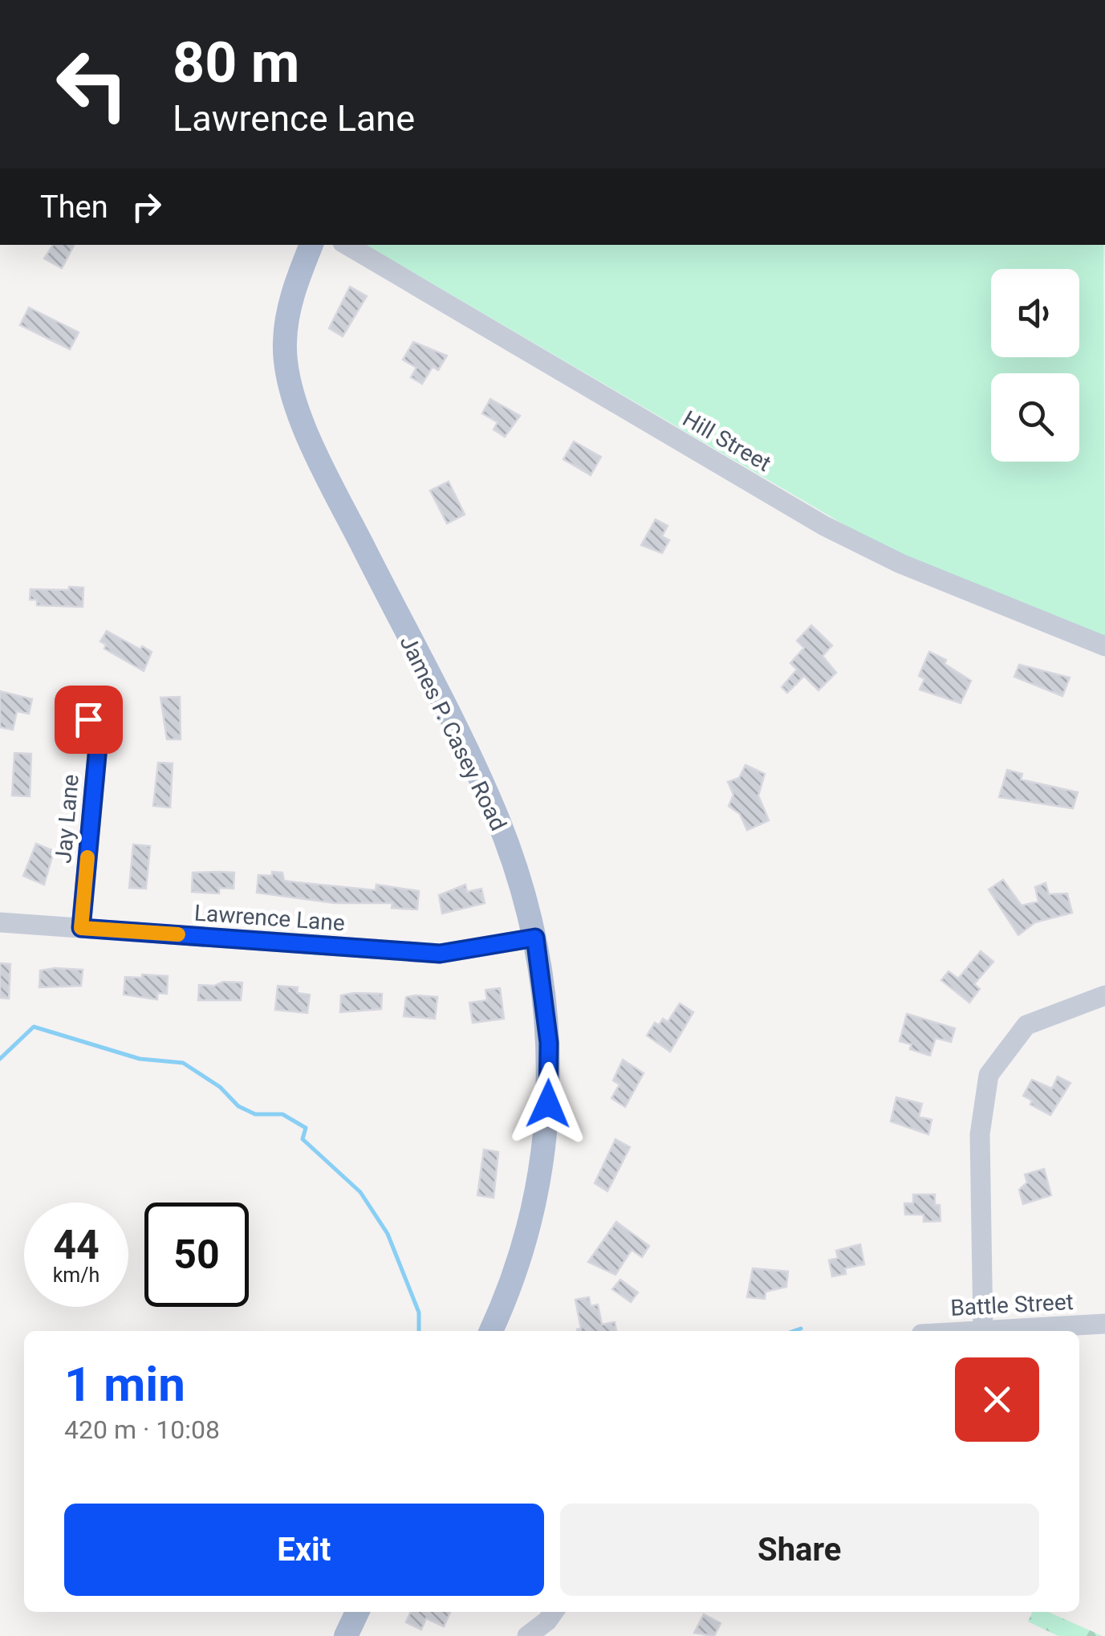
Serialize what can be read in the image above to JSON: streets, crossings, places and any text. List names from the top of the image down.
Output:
{
  "streets": {
    "main road": ["James P. Casey Road"],
    "street": [
      "Hill Street",
      "Jay Lane",
      "Lawrence Lane",
      "Battle Street"
    ]
  },
  "crossings": [
    ["James P. Casey Road", "Lawrence Lane"],
    ["Jay Lane", "Lawrence Lane"]
  ],
  "page": {
    "turn": ["80 m", "Lawrence Lane"],
    "then": "Then",
    "speed": "44 km/h",
    "limit": "50",
    "heading": ["1 min", "420 m · 10:08"],
    "buttons": ["Exit", "Share"]
  }
}
